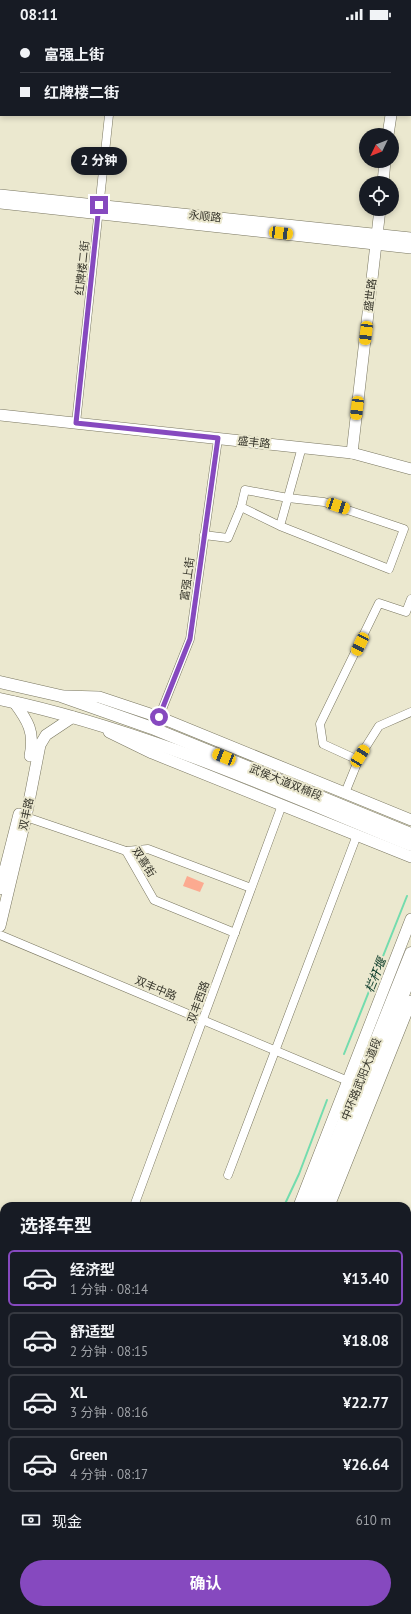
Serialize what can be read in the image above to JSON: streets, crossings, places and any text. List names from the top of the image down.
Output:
{
  "streets": {
    "main road": [
      "永顺路",
      "盛世路",
      "盛丰路",
      "武侯大道双楠段",
      "双丰路",
      "中环路武阳大道段"
    ],
    "street": [
      "红牌楼二街",
      "富强上街",
      "双喜街",
      "双丰中路",
      "双丰西路"
    ]
  },
  "crossings": [
    ["永顺路", "红牌楼二街"],
    ["永顺路", "盛世路"],
    ["红牌楼二街", "盛丰路"],
    ["盛世路", "盛丰路"],
    ["盛丰路", "富强上街"],
    ["武侯大道双楠段", "双丰路"],
    ["双丰路", "双喜街"],
    ["双喜街", "双丰西路"],
    ["双丰中路", "双丰西路"]
  ],
  "water": ["栏杆堰"],
  "north": "bottom left",
  "page": {
    "status": "08:11",
    "banner": ["富强上街", "红牌楼二街"],
    "bubble": "2 分钟",
    "heading": "选择车型",
    "list": [
      {
        "name": "经济型",
        "note": "1 分钟 · 08:14",
        "value": "¥13.40"
      },
      {
        "name": "舒适型",
        "note": "2 分钟 · 08:15",
        "value": "¥18.08"
      },
      {
        "name": "XL",
        "note": "3 分钟 · 08:16",
        "value": "¥22.77"
      },
      {
        "name": "Green",
        "note": "4 分钟 · 08:17",
        "value": "¥26.64"
      }
    ],
    "pay": ["现金", "610 m"],
    "buttons": "确认"
  }
}
